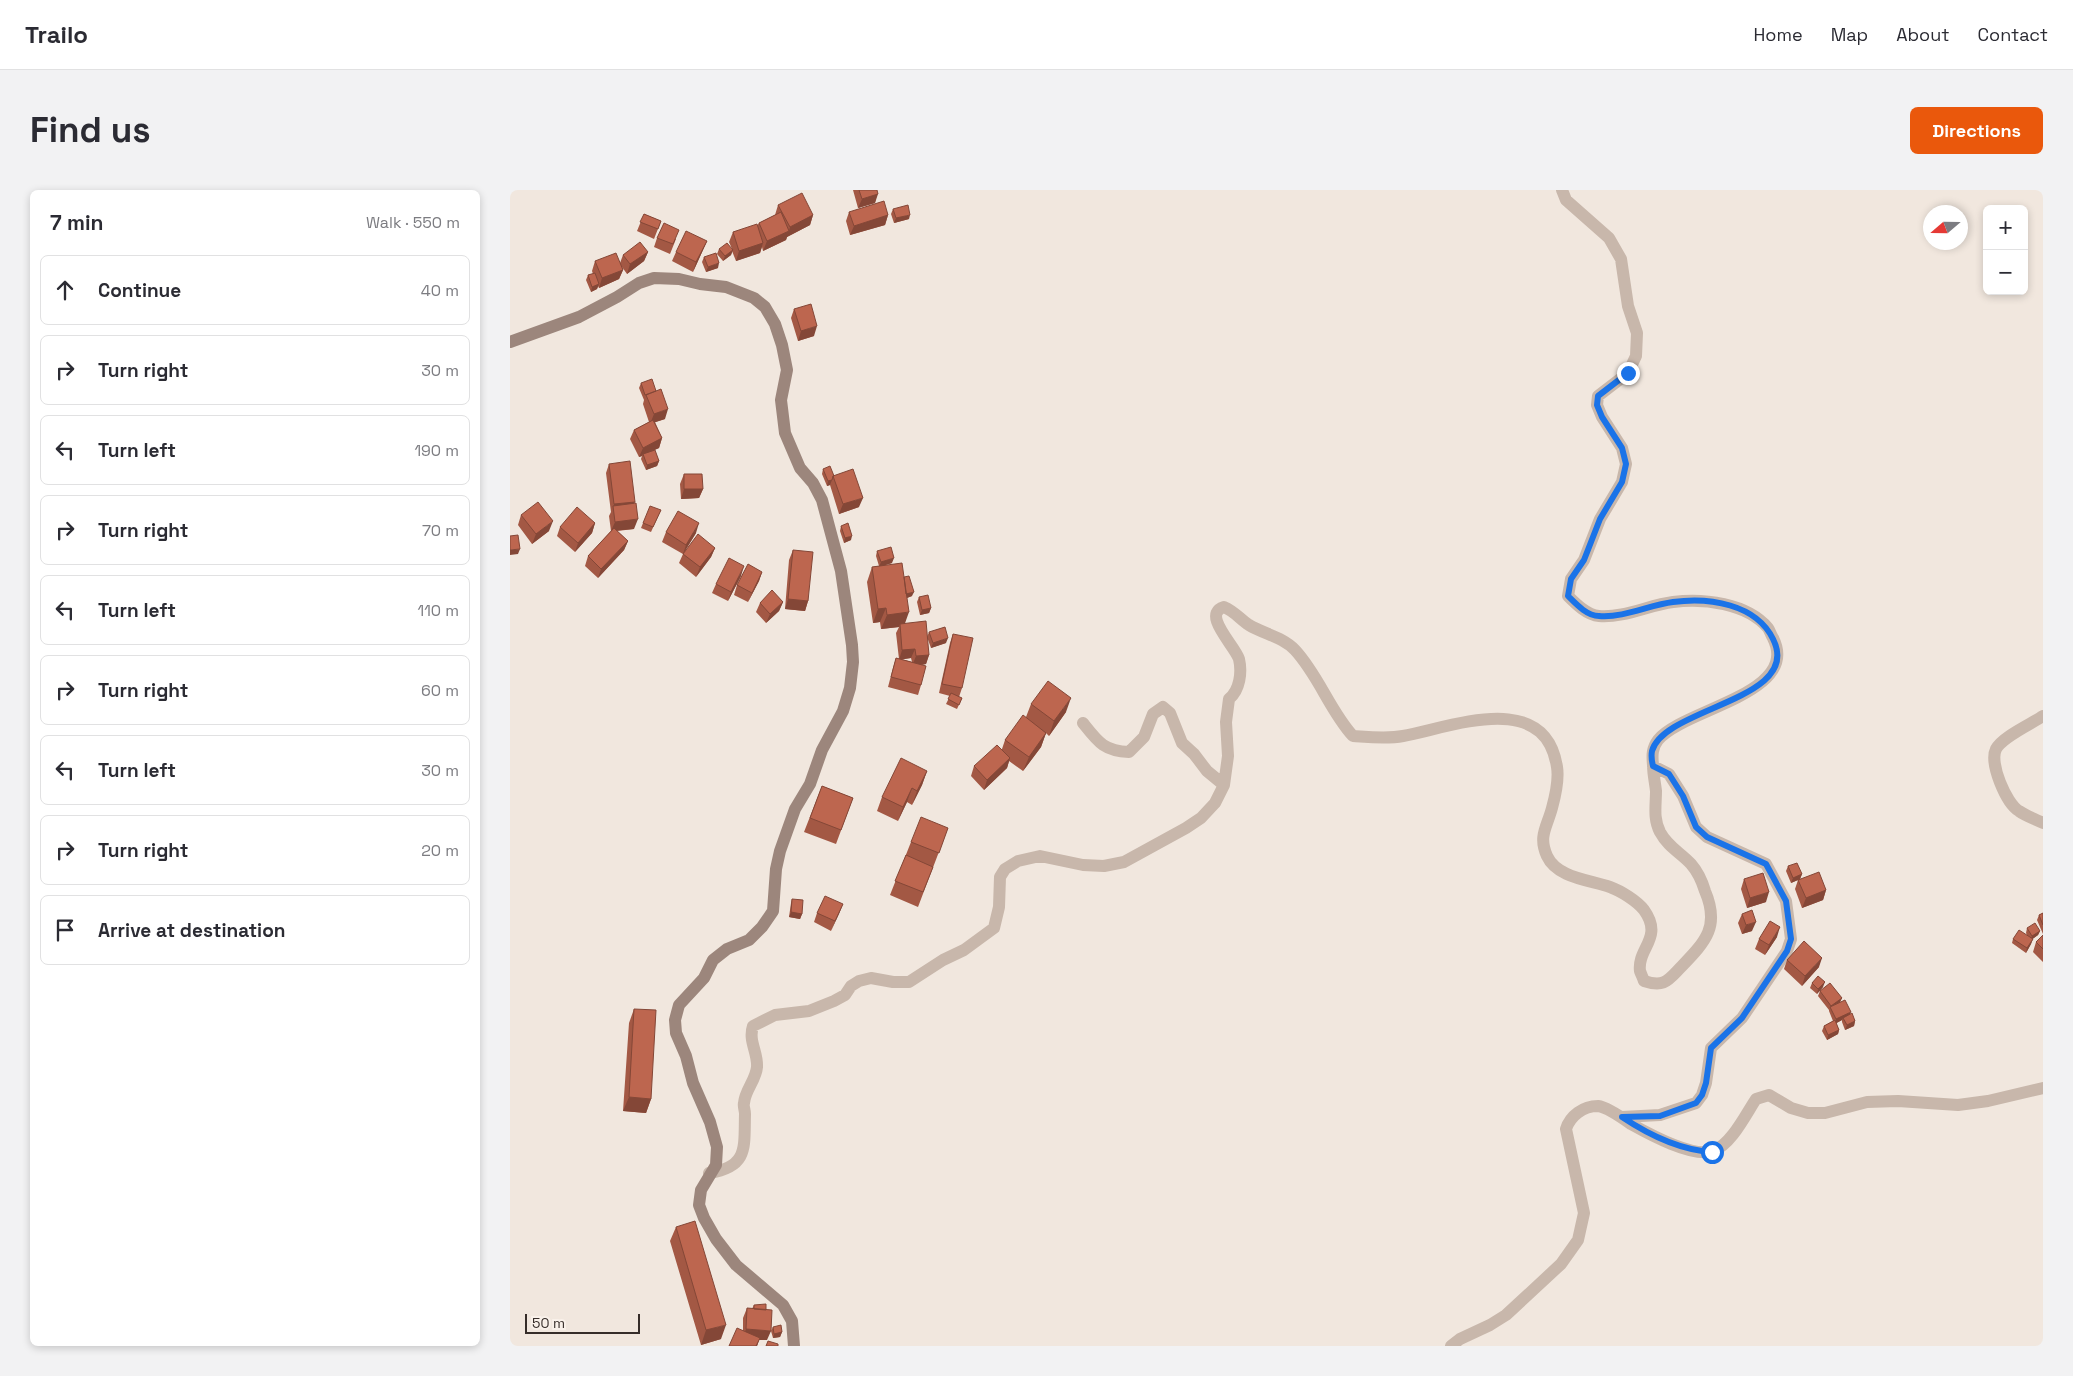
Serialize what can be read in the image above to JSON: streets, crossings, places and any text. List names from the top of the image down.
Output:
{
  "scale_bar": "50 m",
  "north": "left",
  "page": {
    "header": "Trailo",
    "nav": [
      "Home",
      "Map",
      "About",
      "Contact"
    ],
    "buttons": "Directions",
    "title": "Find us",
    "heading": ["7 min", "Walk · 550 m"],
    "map_buttons": ["+", "−"],
    "list": [
      ["Continue", "40 m"],
      ["Turn right", "30 m"],
      ["Turn left", "190 m"],
      ["Turn right", "70 m"],
      ["Turn left", "110 m"],
      ["Turn right", "60 m"],
      ["Turn left", "30 m"],
      ["Turn right", "20 m"],
      "Arrive at destination"
    ],
    "scale": "50 m"
  }
}
